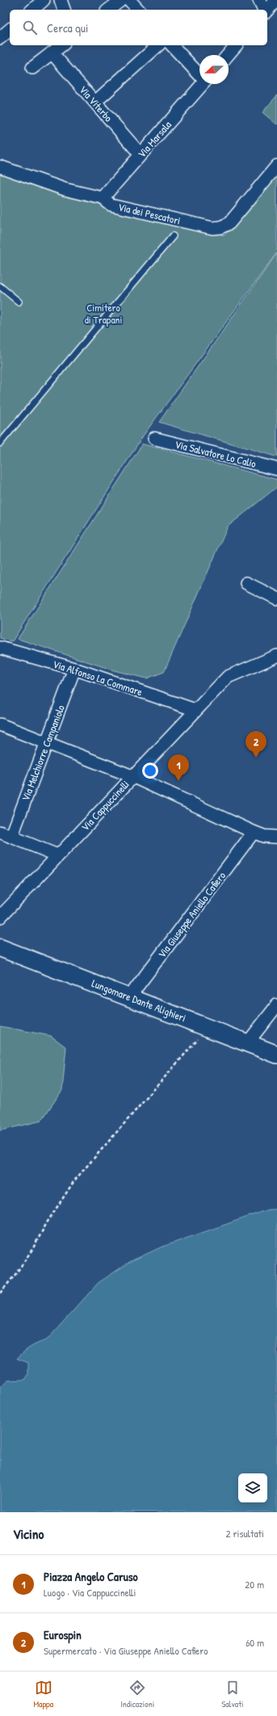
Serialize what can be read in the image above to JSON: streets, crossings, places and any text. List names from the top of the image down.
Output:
{
  "streets": {
    "main road": ["Lungomare Dante Alighieri"],
    "street": [
      "Via Viterbo",
      "Via Marsala",
      "Via dei Pescatori",
      "Via Salvatore Lo Calio",
      "Via Alfonso La Commare",
      "Via Melchiorre Campaniolo",
      "Via Cappuccinelli",
      "Via Giuseppe Aniello Cafiero"
    ]
  },
  "crossings": [
    ["Via Viterbo", "Via Marsala"],
    ["Via Marsala", "Via dei Pescatori"],
    ["Via Alfonso La Commare", "Via Melchiorre Campaniolo"],
    ["Via Alfonso La Commare", "Via Cappuccinelli"],
    ["Via Giuseppe Aniello Cafiero", "Lungomare Dante Alighieri"]
  ],
  "parks": ["Cimitero di Trapani"],
  "north": "left",
  "page": {
    "search": "Cerca qui",
    "pins": ["2", "1"],
    "heading": ["Vicino", "2 risultati"],
    "list": [
      {
        "mark": "1",
        "name": "Piazza Angelo Caruso",
        "note": "Luogo · Via Cappuccinelli",
        "value": "20 m"
      },
      {
        "mark": "2",
        "name": "Eurospin",
        "note": "Supermercato · Via Giuseppe Aniello Cafiero",
        "value": "60 m"
      }
    ],
    "nav": ["Mappa", "Indicazioni", "Salvati"]
  }
}
